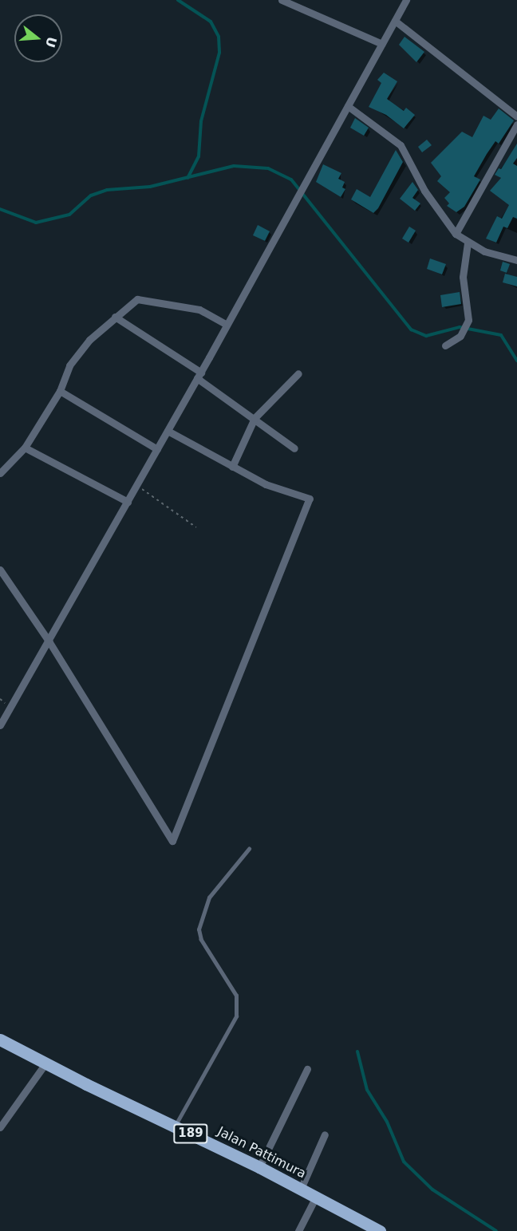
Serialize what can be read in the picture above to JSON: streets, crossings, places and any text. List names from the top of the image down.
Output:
{
  "streets": {
    "main road": ["189", "Jalan Pattimura"]
  },
  "north": "right"
}
